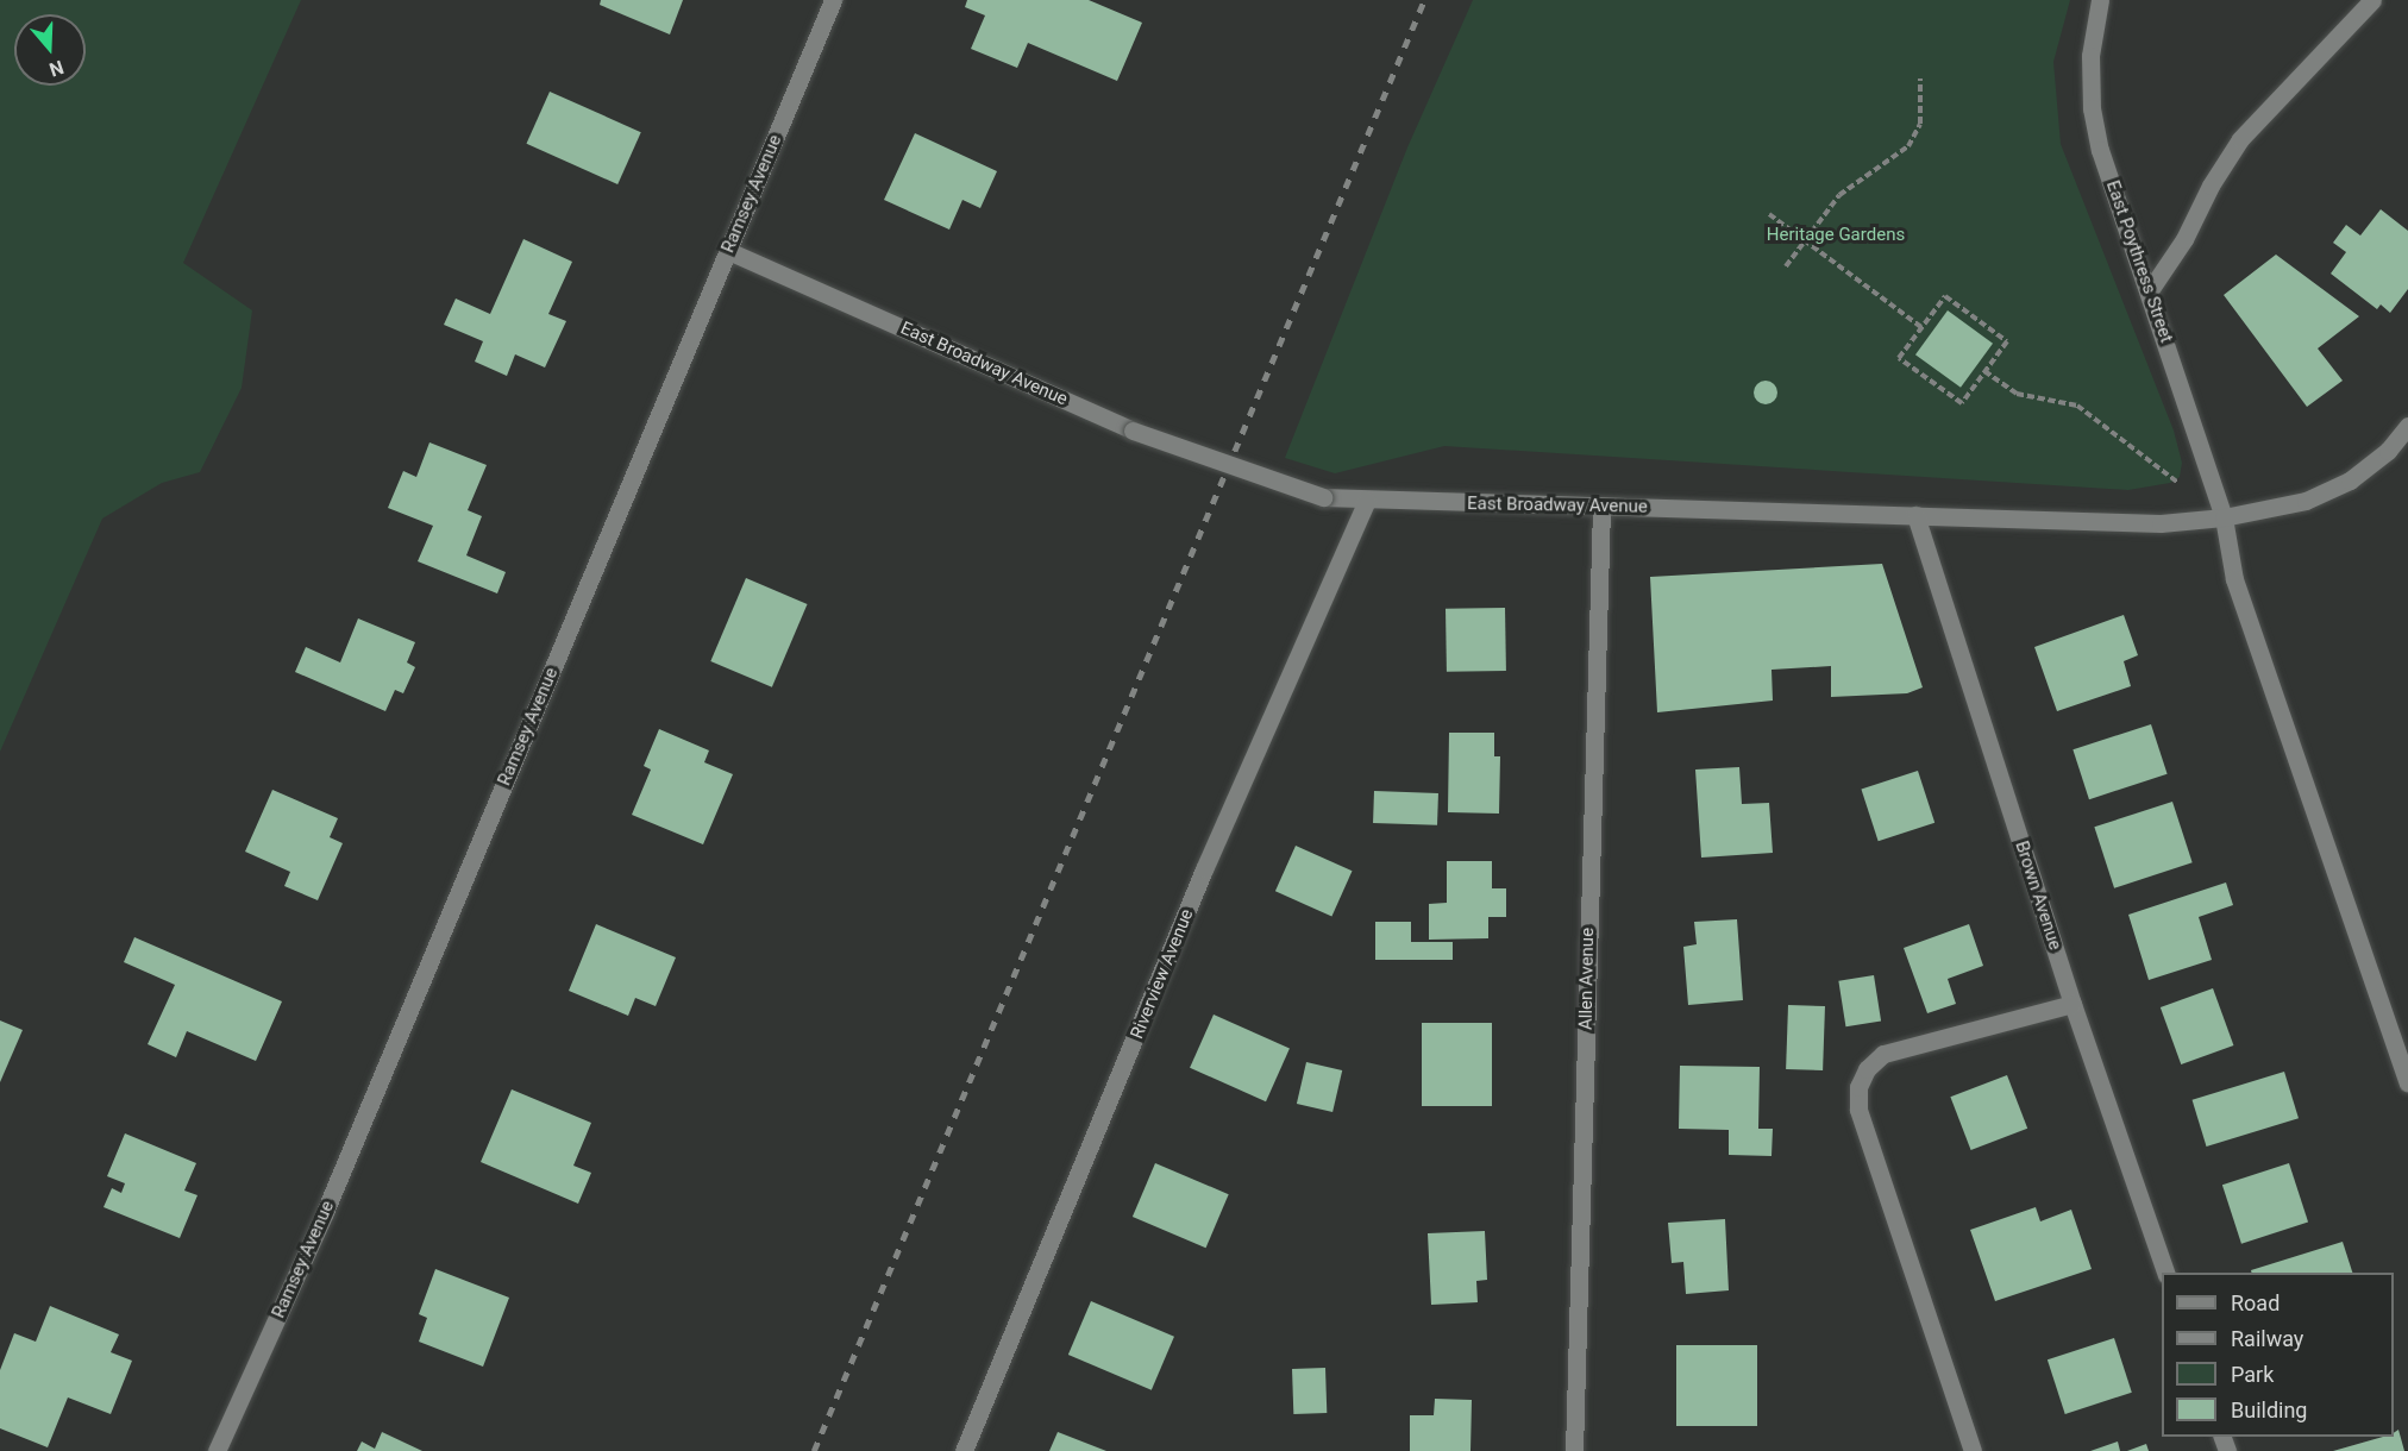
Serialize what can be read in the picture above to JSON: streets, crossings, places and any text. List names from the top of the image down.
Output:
{
  "streets": {
    "street": [
      "Ramsey Avenue",
      "East Poythress Street",
      "East Broadway Avenue",
      "Brown Avenue",
      "Riverview Avenue",
      "Allen Avenue"
    ]
  },
  "crossings": [
    ["Ramsey Avenue", "East Broadway Avenue"],
    ["East Poythress Street", "East Broadway Avenue"],
    ["East Broadway Avenue", "Brown Avenue"],
    ["East Broadway Avenue", "Riverview Avenue"],
    ["East Broadway Avenue", "Allen Avenue"]
  ],
  "parks": ["Heritage Gardens"],
  "legend": [
    "Road",
    "Railway",
    "Park",
    "Building"
  ],
  "north": "bottom"
}
